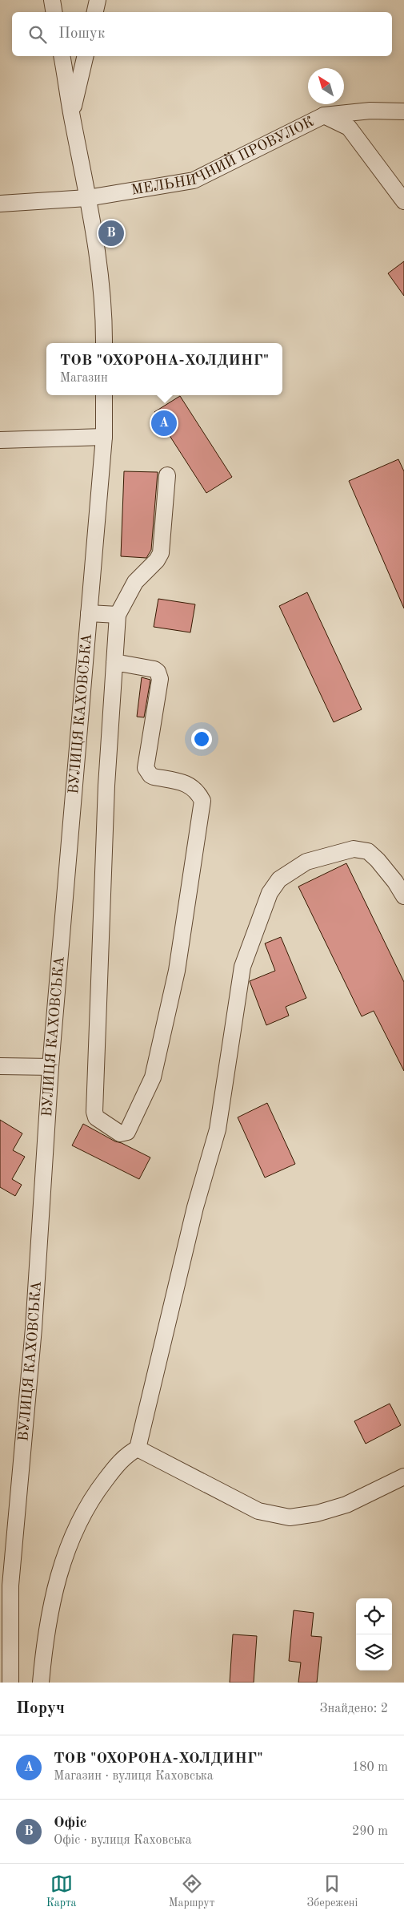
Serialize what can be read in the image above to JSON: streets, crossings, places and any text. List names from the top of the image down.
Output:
{
  "streets": {
    "street": ["МЕЛЬНИЧНИЙ ПРОВУЛОК", "ВУЛИЦЯ КАХОВСЬКА"]
  },
  "north": "top left",
  "page": {
    "search": "Пошук",
    "pins": ["B", "A"],
    "popup": ["ТОВ \"ОХОРОНА-ХОЛДИНГ\"", "Магазин"],
    "heading": ["Поруч", "Знайдено: 2"],
    "list": [
      {
        "mark": "A",
        "name": "ТОВ \"ОХОРОНА-ХОЛДИНГ\"",
        "note": "Магазин · вулиця Каховська",
        "value": "180 m"
      },
      {
        "mark": "B",
        "name": "Офіс",
        "note": "Офіс · вулиця Каховська",
        "value": "290 m"
      }
    ],
    "nav": ["Карта", "Маршрут", "Збережені"]
  }
}
